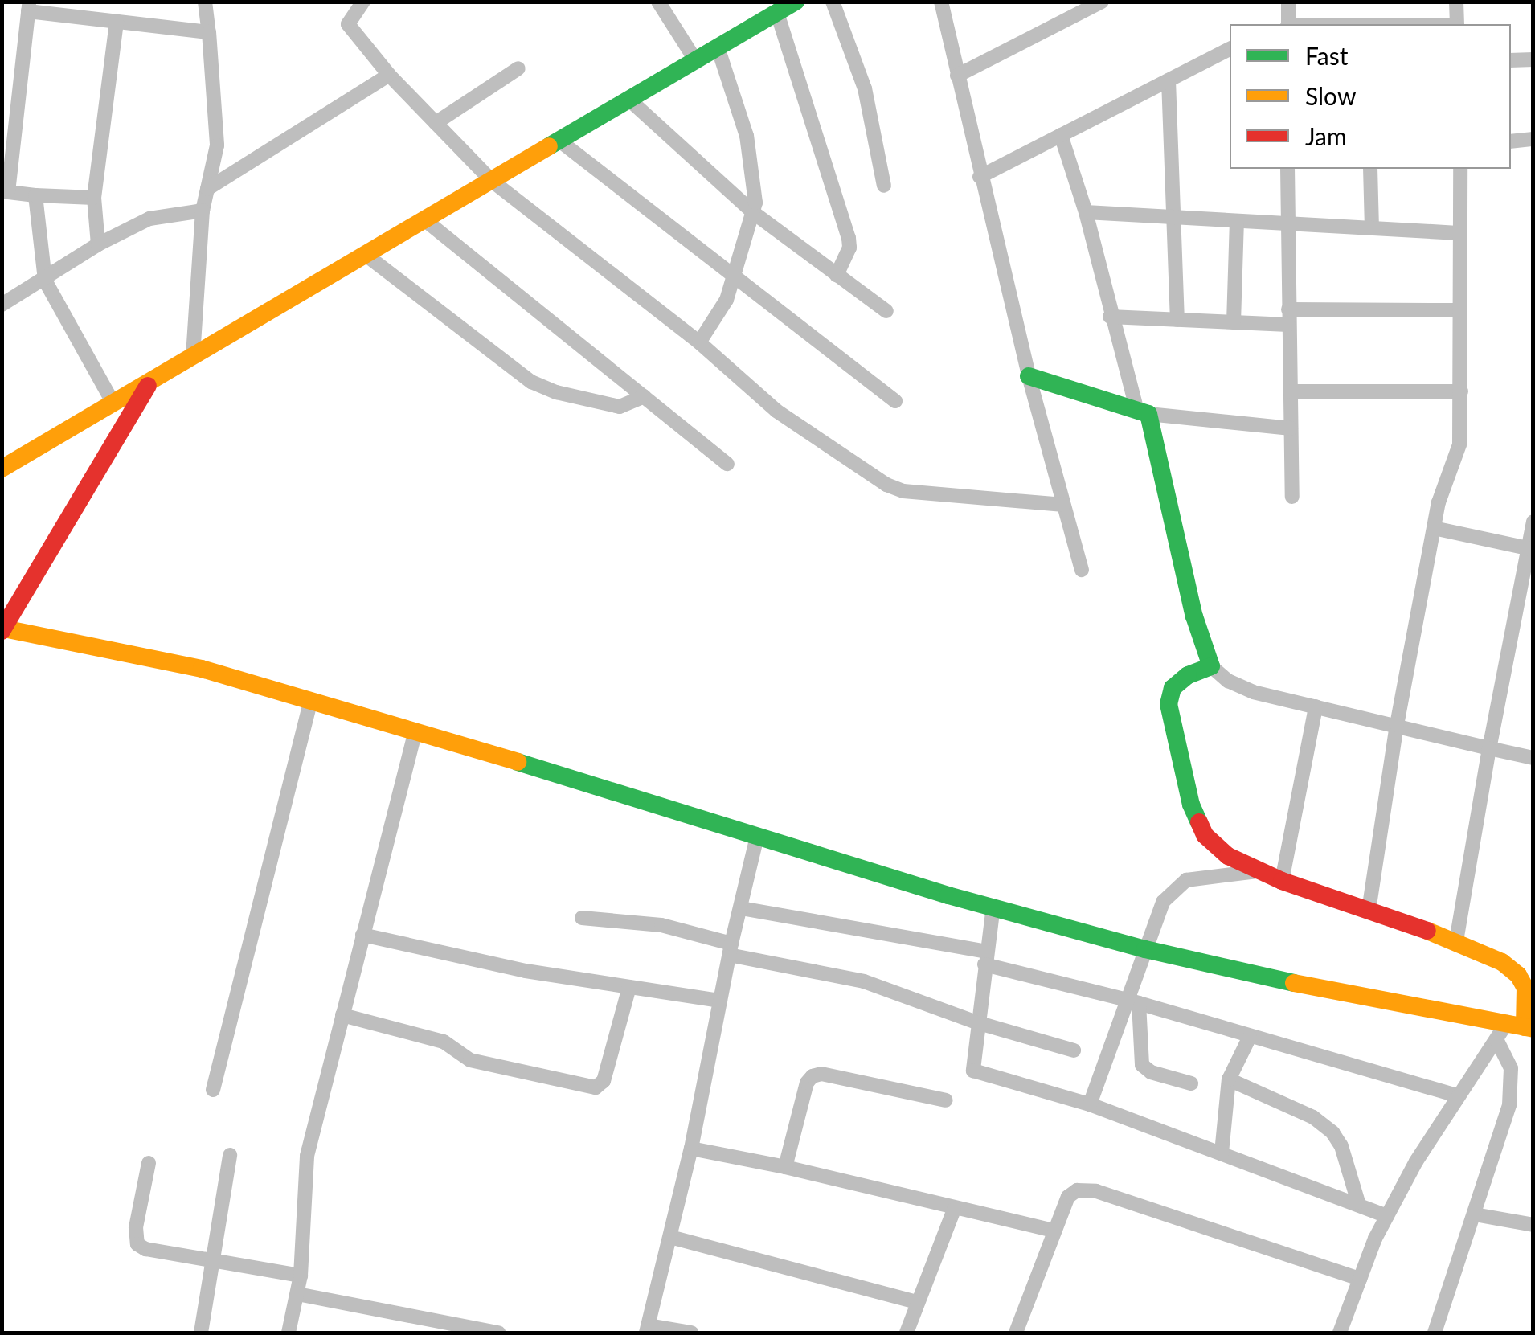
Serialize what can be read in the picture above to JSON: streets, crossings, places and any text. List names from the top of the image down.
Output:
{
  "legend": ["Fast", "Slow", "Jam"]
}
